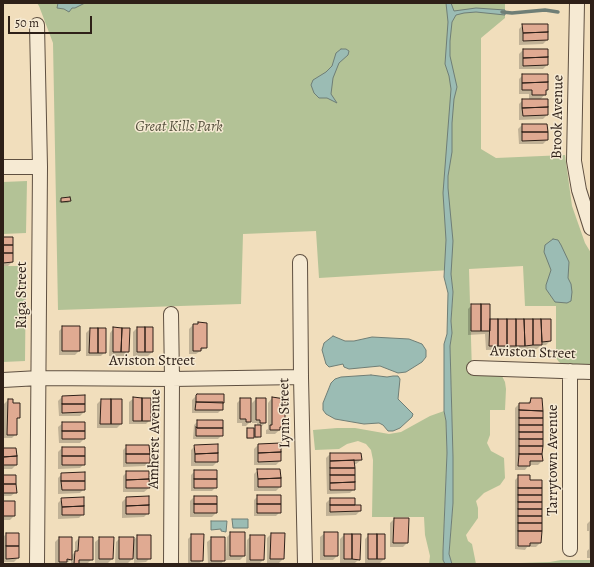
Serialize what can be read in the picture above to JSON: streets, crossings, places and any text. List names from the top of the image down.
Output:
{
  "streets": {
    "street": [
      "Brook Avenue",
      "Riga Street",
      "Aviston Street",
      "Lynn Street",
      "Amherst Avenue",
      "Tarrytown Avenue"
    ]
  },
  "crossings": [
    ["Riga Street", "Aviston Street"],
    ["Aviston Street", "Lynn Street"],
    ["Aviston Street", "Amherst Avenue"],
    ["Aviston Street", "Tarrytown Avenue"]
  ],
  "parks": ["Great Kills Park"],
  "scale_bar": "50 m"
}
